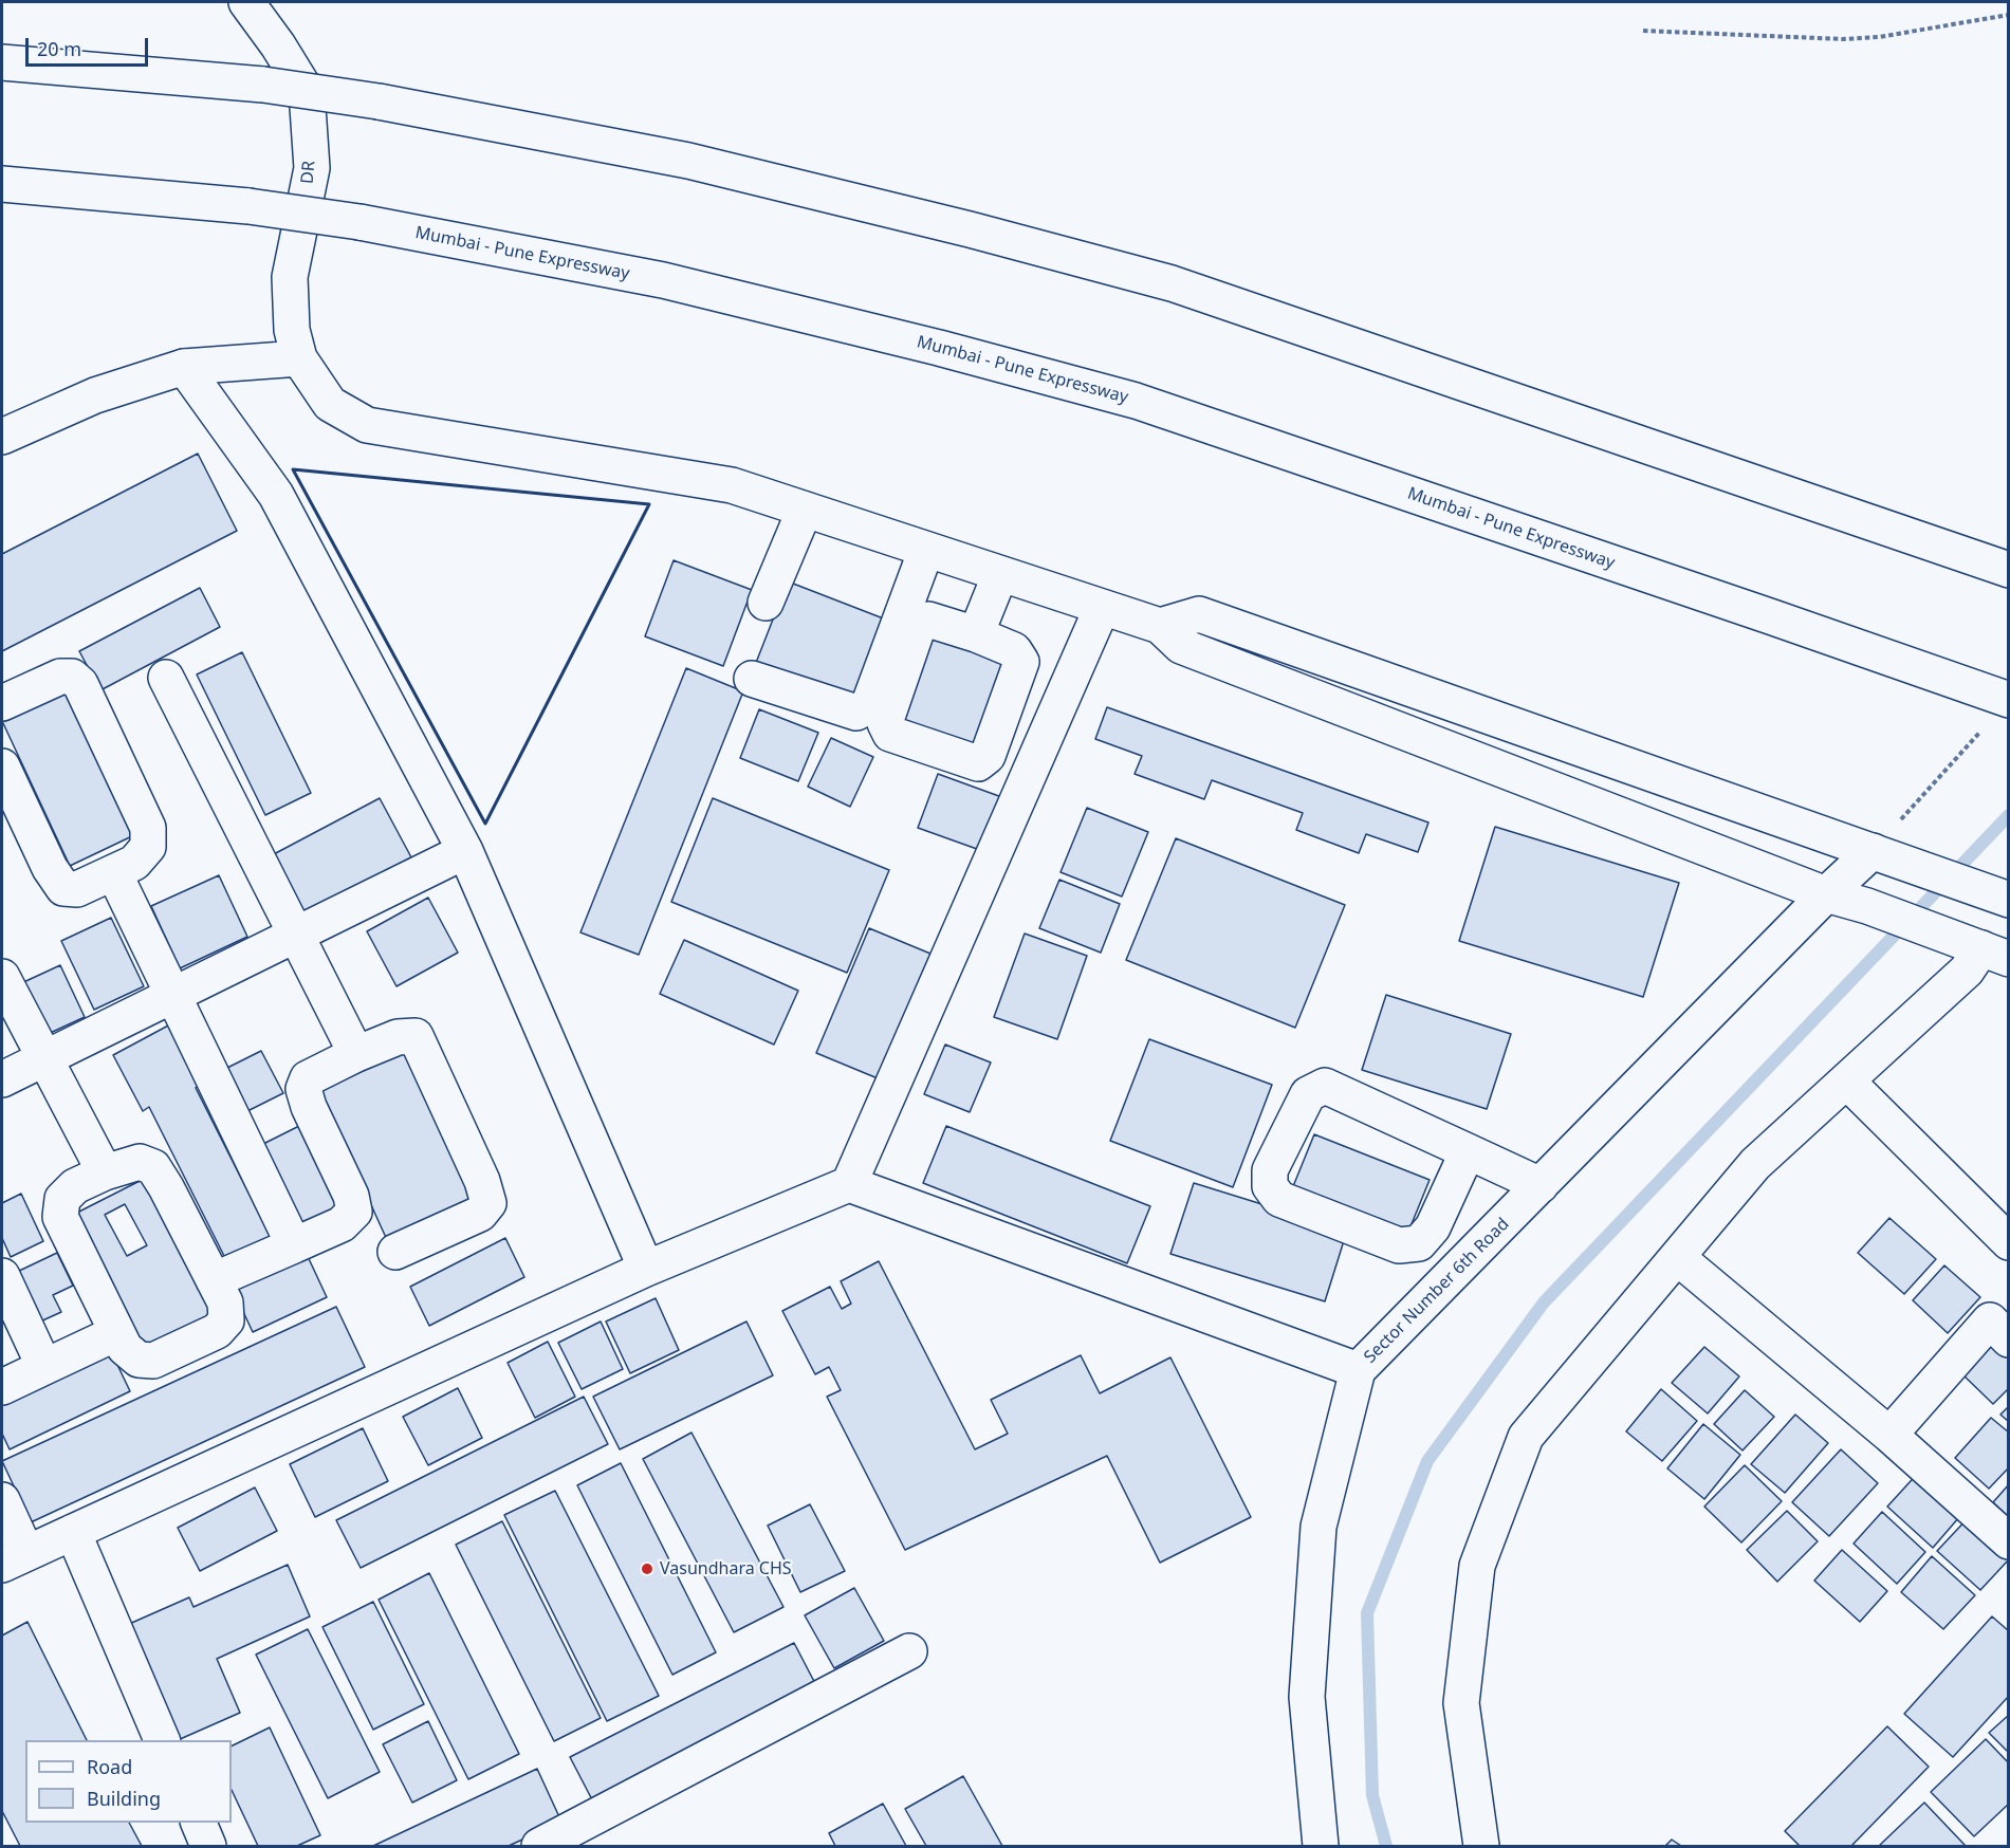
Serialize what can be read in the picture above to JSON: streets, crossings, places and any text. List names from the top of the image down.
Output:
{
  "streets": {
    "main road": ["DR", "Mumbai - Pune Expressway", "Sector Number 6th Road"]
  },
  "places": ["Vasundhara CHS"],
  "legend": ["Road", "Building"],
  "scale_bar": "20 m"
}
